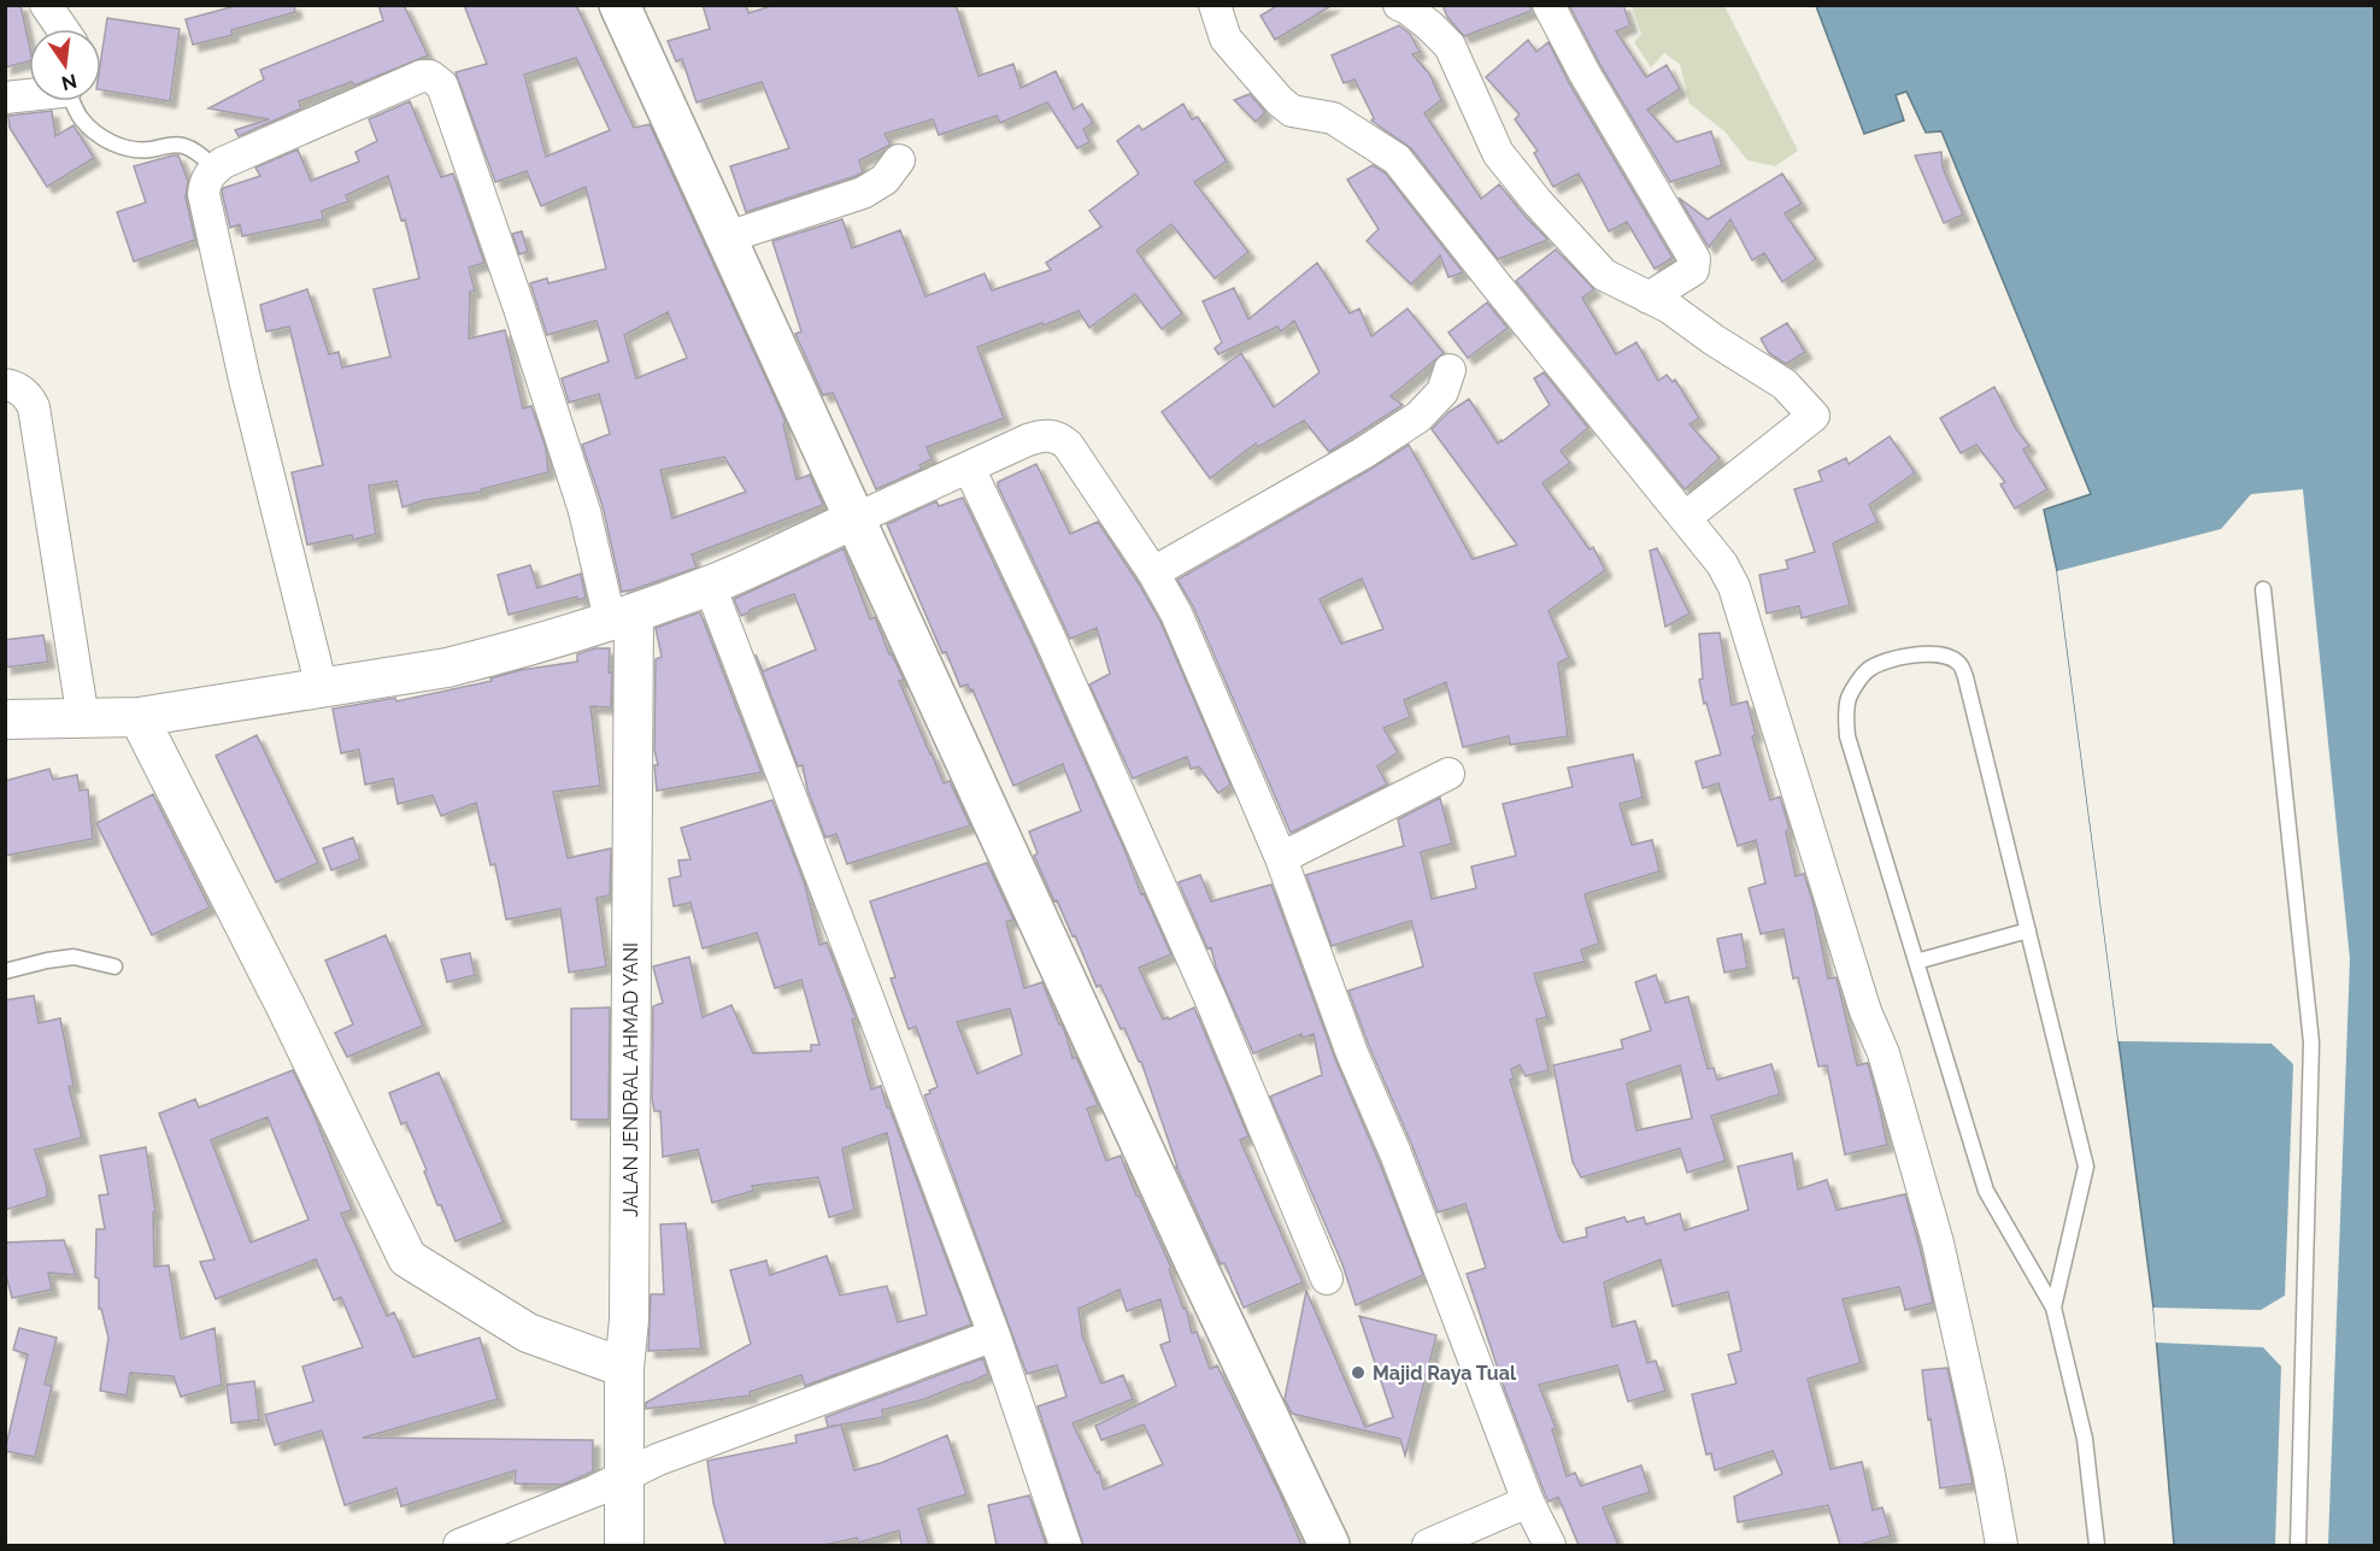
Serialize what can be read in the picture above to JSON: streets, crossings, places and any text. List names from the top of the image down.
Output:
{
  "streets": {
    "street": ["JALAN JENDRAL AHMAD YANI"]
  },
  "places": ["Majid Raya Tual"],
  "north": "bottom"
}
